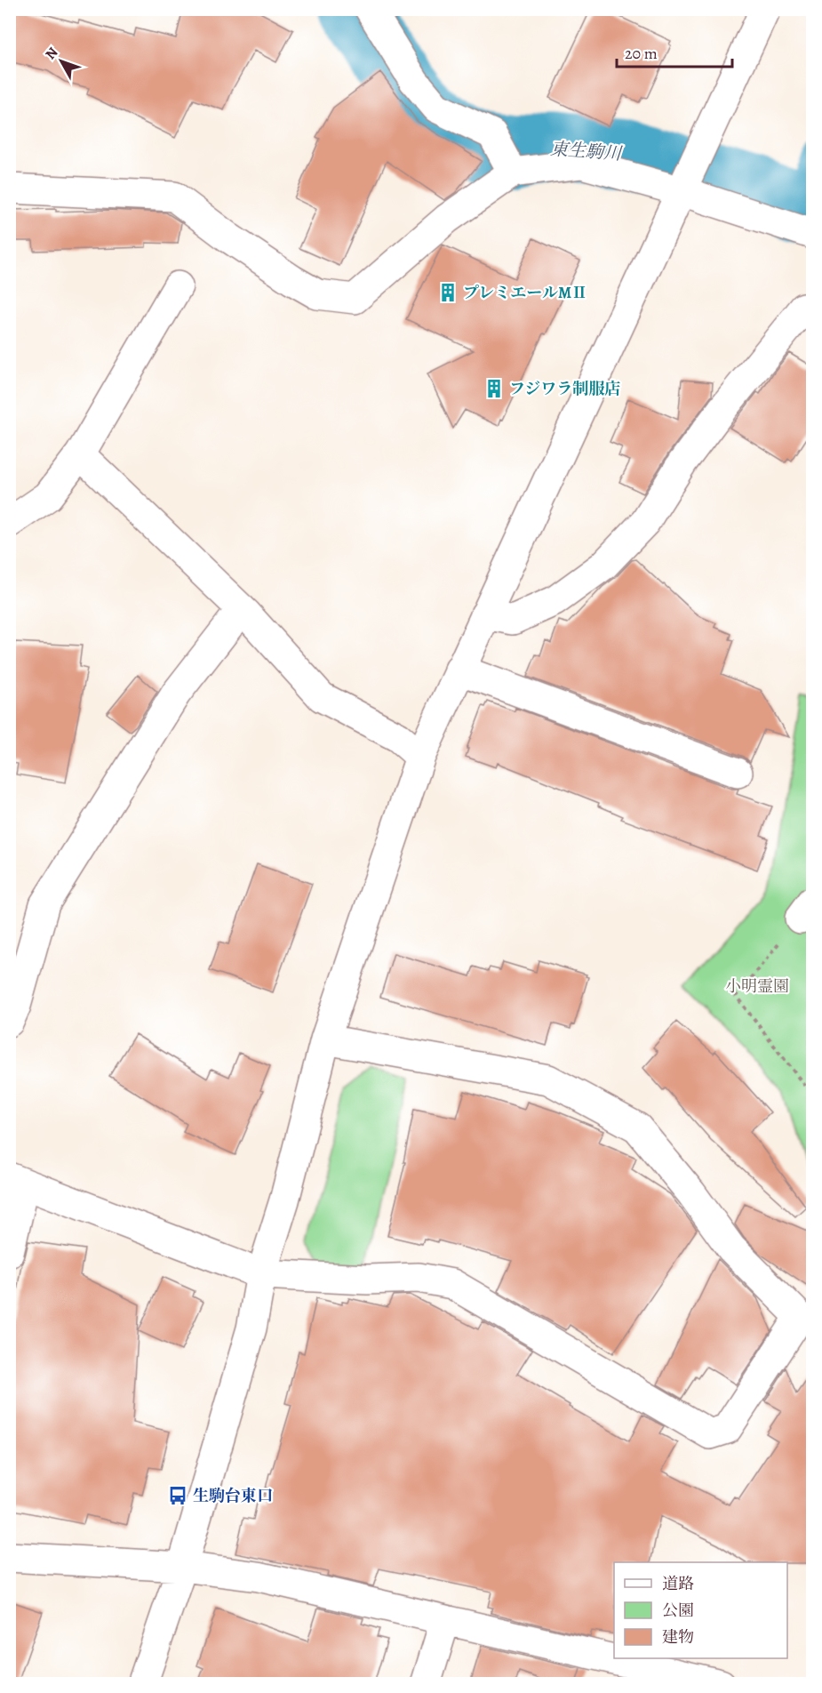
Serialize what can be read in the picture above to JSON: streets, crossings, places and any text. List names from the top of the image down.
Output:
{
  "water": ["東生駒川"],
  "parks": ["小明霊園"],
  "places": {
    "building": ["プレミエールMⅡ", "フジワラ制服店"],
    "bus stop": ["生駒台東口"]
  },
  "legend": ["道路", "公園", "建物"],
  "scale_bar": "20 m",
  "north": "top left"
}
